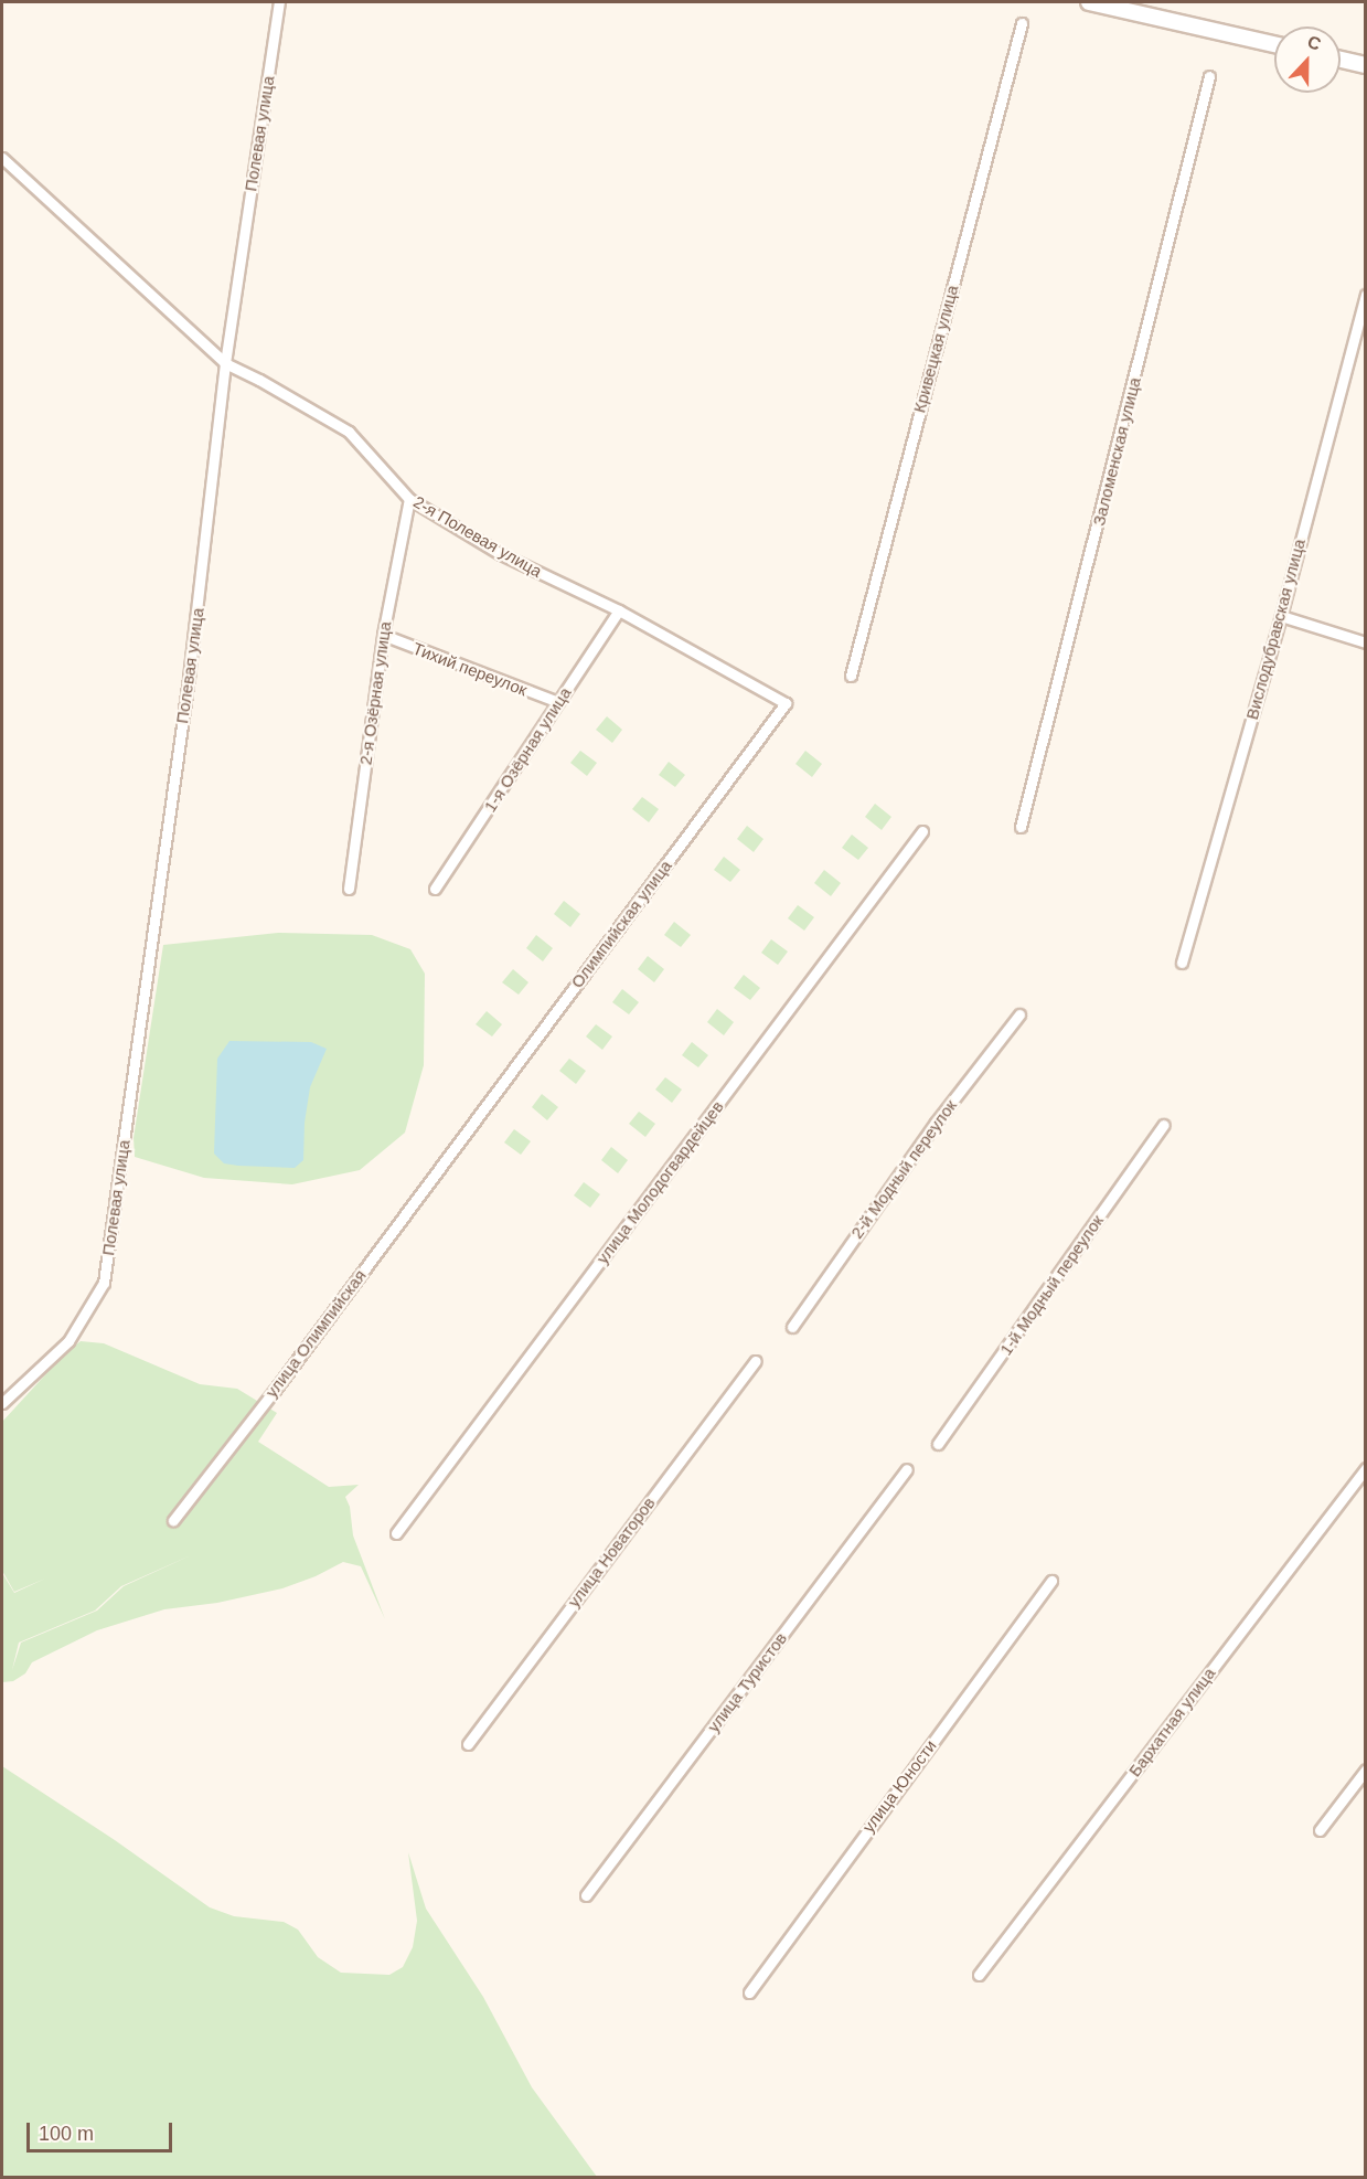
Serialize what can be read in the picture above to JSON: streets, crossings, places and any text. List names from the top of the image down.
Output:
{
  "streets": {
    "street": [
      "Полевая улица",
      "Кривецкая улица",
      "Заломенская улица",
      "2-я Полевая улица",
      "Вислодубравская улица",
      "Тихий переулок",
      "2-я Озёрная улица",
      "1-я Озёрная улица",
      "Олимпийская улица",
      "2-й Модный переулок",
      "улица Молодогвардейцев",
      "1-й Модный переулок",
      "улица Олимпийская",
      "улица Новаторов",
      "улица Туристов",
      "Бархатная улица",
      "улица Юности"
    ]
  },
  "crossings": [
    ["Полевая улица", "2-я Полевая улица"],
    ["2-я Полевая улица", "2-я Озёрная улица"],
    ["2-я Полевая улица", "1-я Озёрная улица"],
    ["2-я Полевая улица", "Олимпийская улица"],
    ["Тихий переулок", "2-я Озёрная улица"],
    ["Тихий переулок", "1-я Озёрная улица"],
    ["Олимпийская улица", "улица Олимпийская"]
  ],
  "scale_bar": "100 m",
  "north": "top"
}
